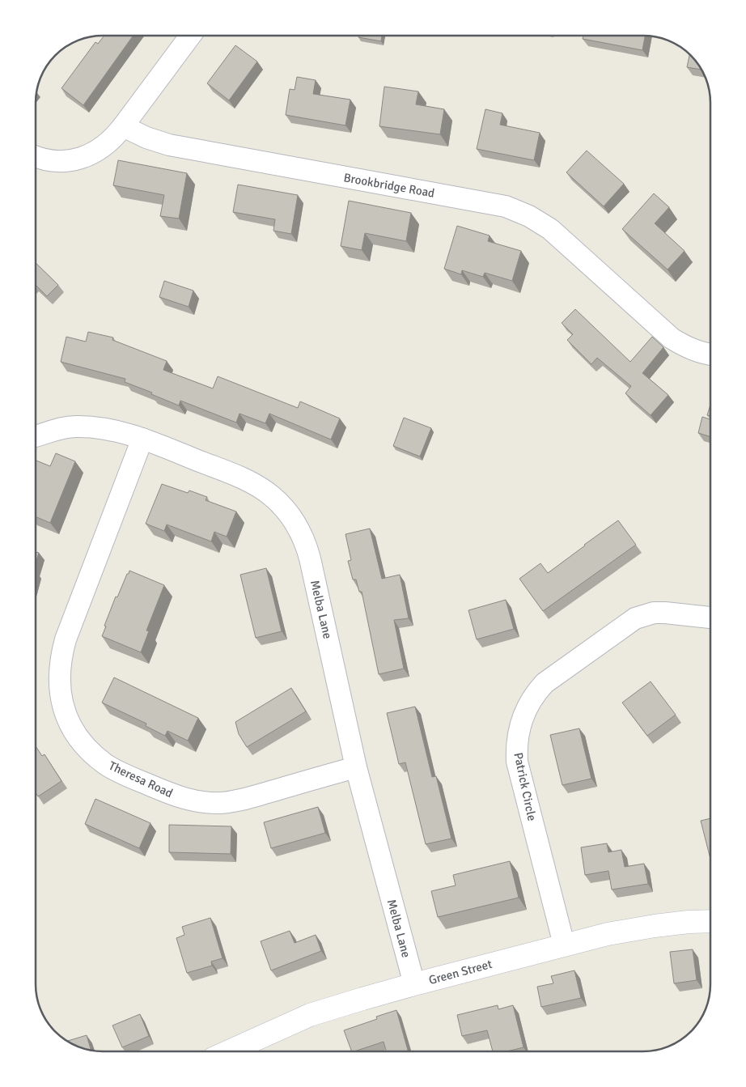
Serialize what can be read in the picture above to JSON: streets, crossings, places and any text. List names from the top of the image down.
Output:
{
  "streets": {
    "street": [
      "Brookbridge Road",
      "Melba Lane",
      "Theresa Road",
      "Patrick Circle",
      "Green Street"
    ]
  },
  "crossings": [
    ["Melba Lane", "Theresa Road"],
    ["Melba Lane", "Green Street"],
    ["Patrick Circle", "Green Street"]
  ]
}
